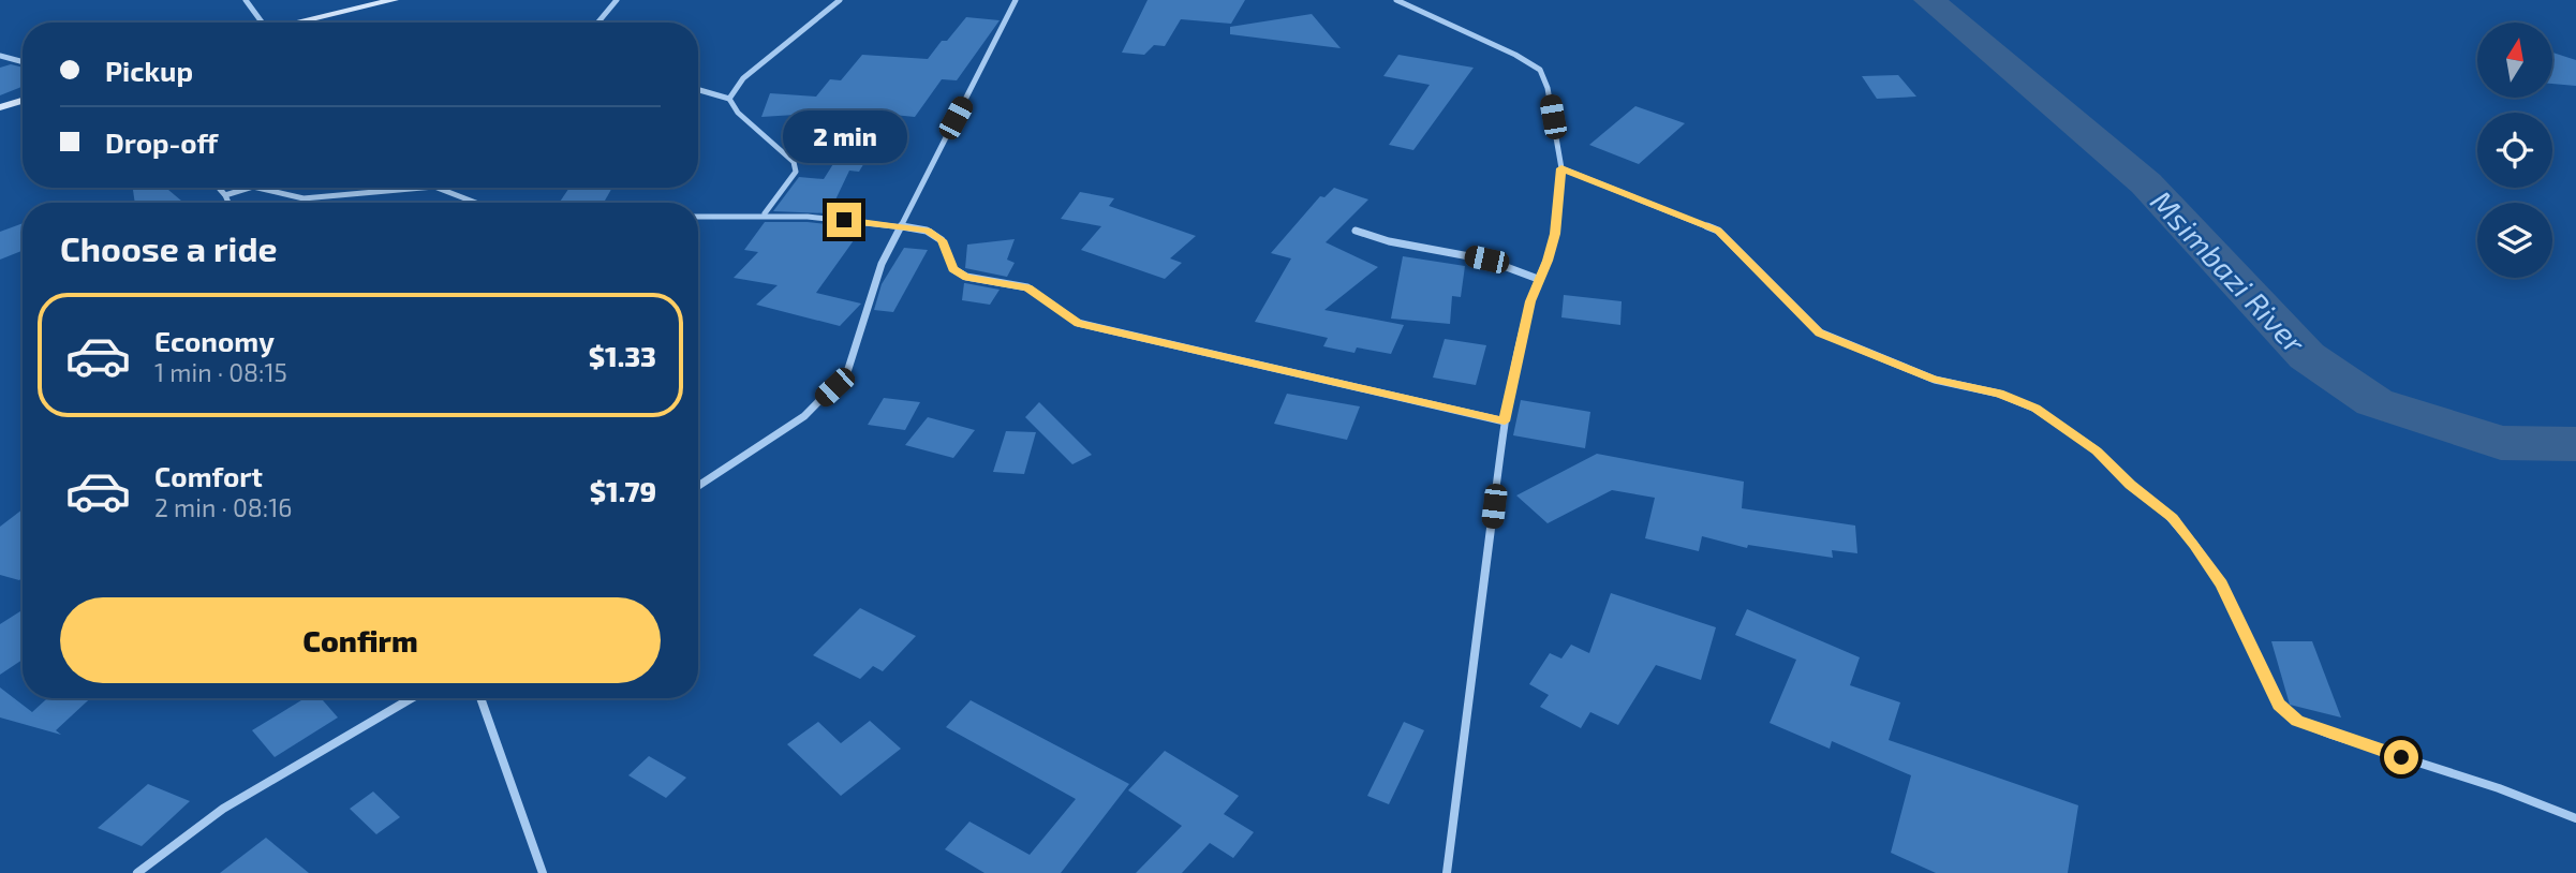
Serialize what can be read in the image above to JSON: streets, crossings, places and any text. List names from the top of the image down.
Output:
{
  "water": ["Msimbazi River"],
  "north": "top",
  "page": {
    "banner": ["Pickup", "Drop-off"],
    "bubble": "2 min",
    "heading": "Choose a ride",
    "list": [
      {
        "name": "Economy",
        "note": "1 min · 08:15",
        "value": "$1.33"
      },
      {
        "name": "Comfort",
        "note": "2 min · 08:16",
        "value": "$1.79"
      }
    ],
    "buttons": "Confirm"
  }
}
